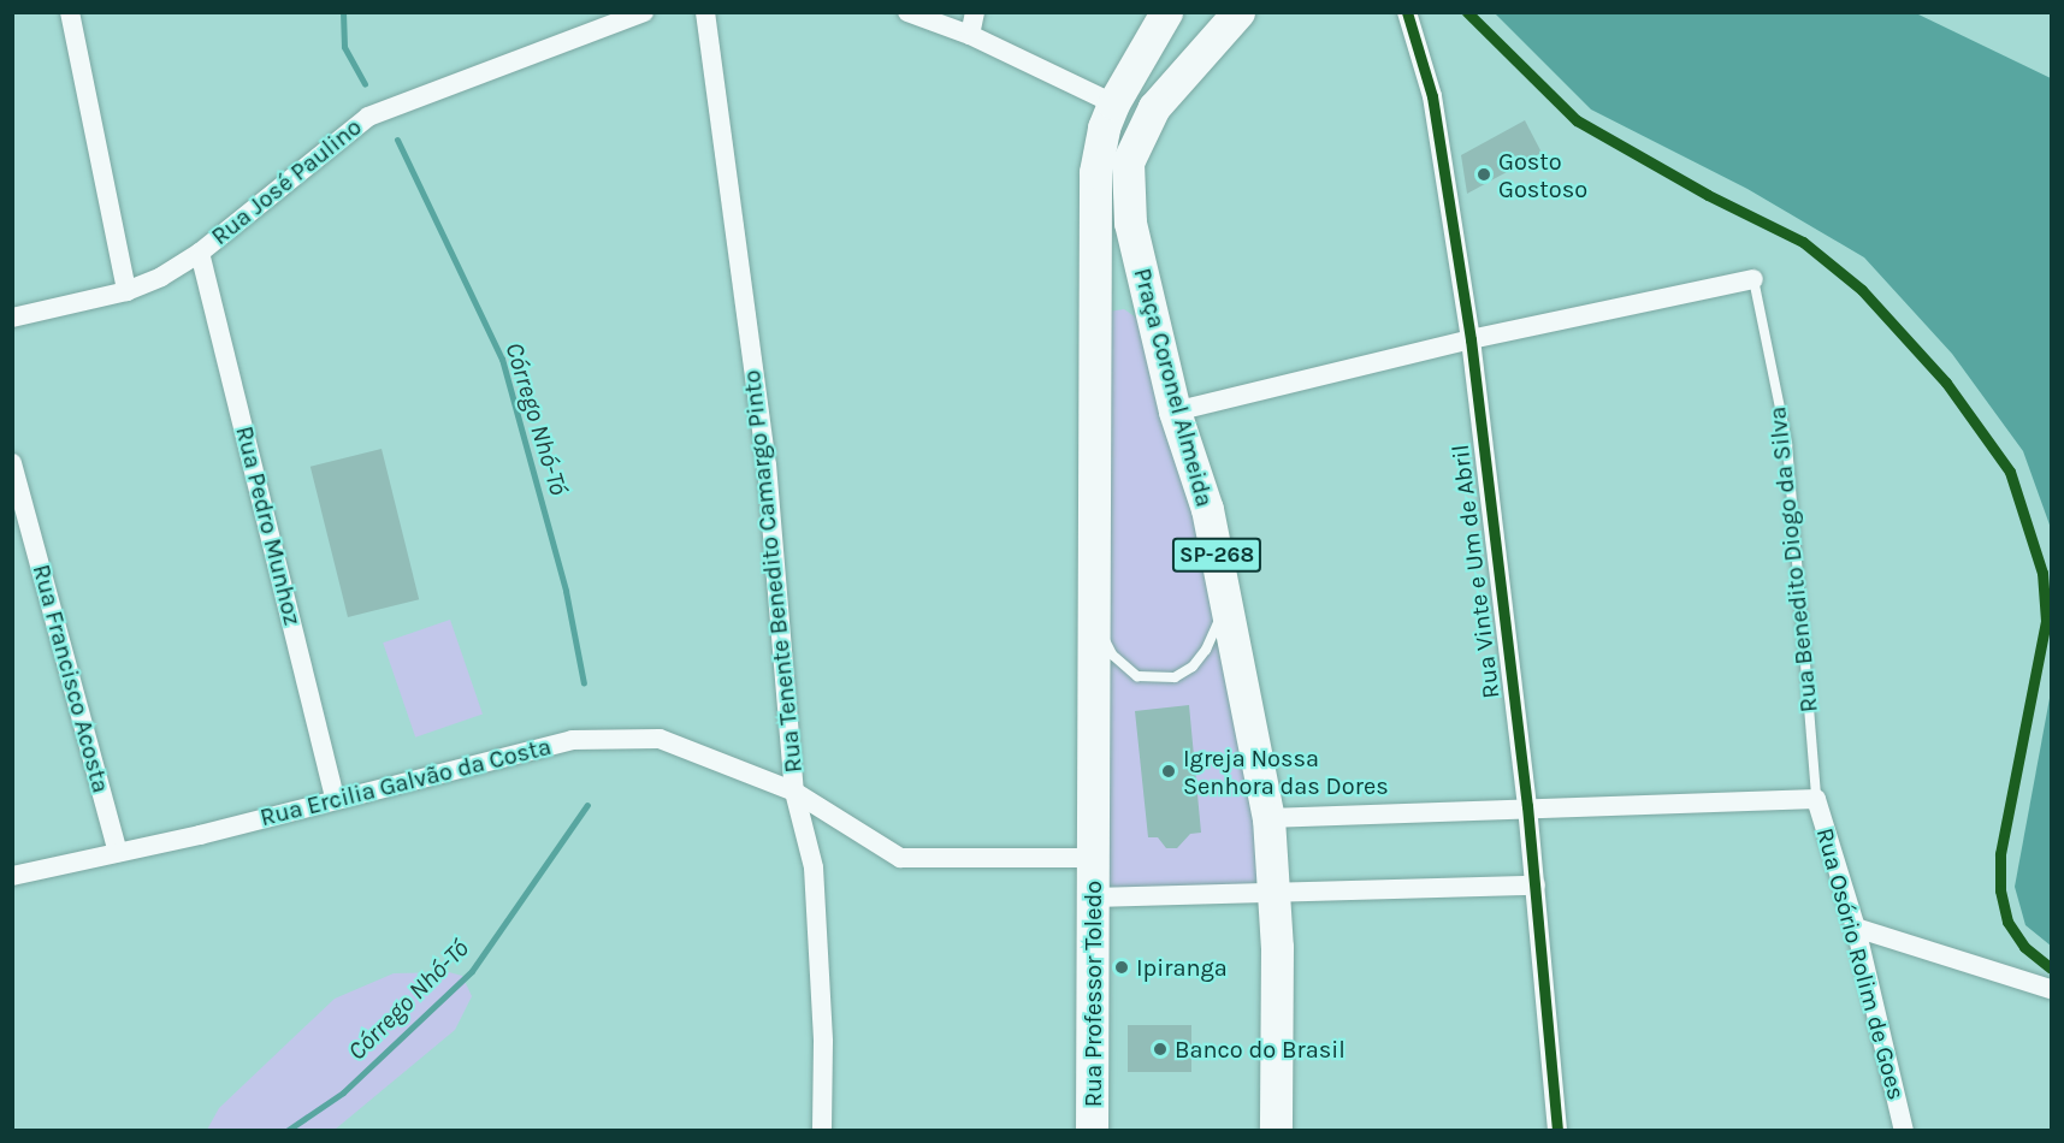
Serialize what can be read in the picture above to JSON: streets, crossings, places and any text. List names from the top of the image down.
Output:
{
  "streets": {
    "main road": ["Praça Coronel Almeida", "SP-268", "Rua Professor Toledo"],
    "street": [
      "Rua José Paulino",
      "Rua Pedro Munhoz",
      "Rua Tenente Benedito Camargo Pinto",
      "Rua Vinte e Um de Abril",
      "Rua Francisco Acosta",
      "Rua Ercilia Galvão da Costa",
      "Rua Osório Rolim de Goes"
    ],
    "lane": ["Rua Benedito Diogo da Silva"]
  },
  "crossings": [
    ["Rua José Paulino", "Rua Pedro Munhoz"],
    ["Praça Coronel Almeida", "SP-268"],
    ["Praça Coronel Almeida", "Rua Ercilia Galvão da Costa"],
    ["Praça Coronel Almeida", "Rua Professor Toledo"],
    ["Rua Pedro Munhoz", "Rua Ercilia Galvão da Costa"],
    ["Rua Benedito Diogo da Silva", "Rua Osório Rolim de Goes"],
    ["Rua Tenente Benedito Camargo Pinto", "Rua Ercilia Galvão da Costa"],
    ["Rua Francisco Acosta", "Rua Ercilia Galvão da Costa"],
    ["Rua Ercilia Galvão da Costa", "Rua Professor Toledo"]
  ],
  "water": ["Córrego Nhó-Tó"],
  "places": [
    "Gosto Gostoso",
    "Igreja Nossa Senhora das Dores",
    "Ipiranga",
    "Banco do Brasil"
  ]
}
